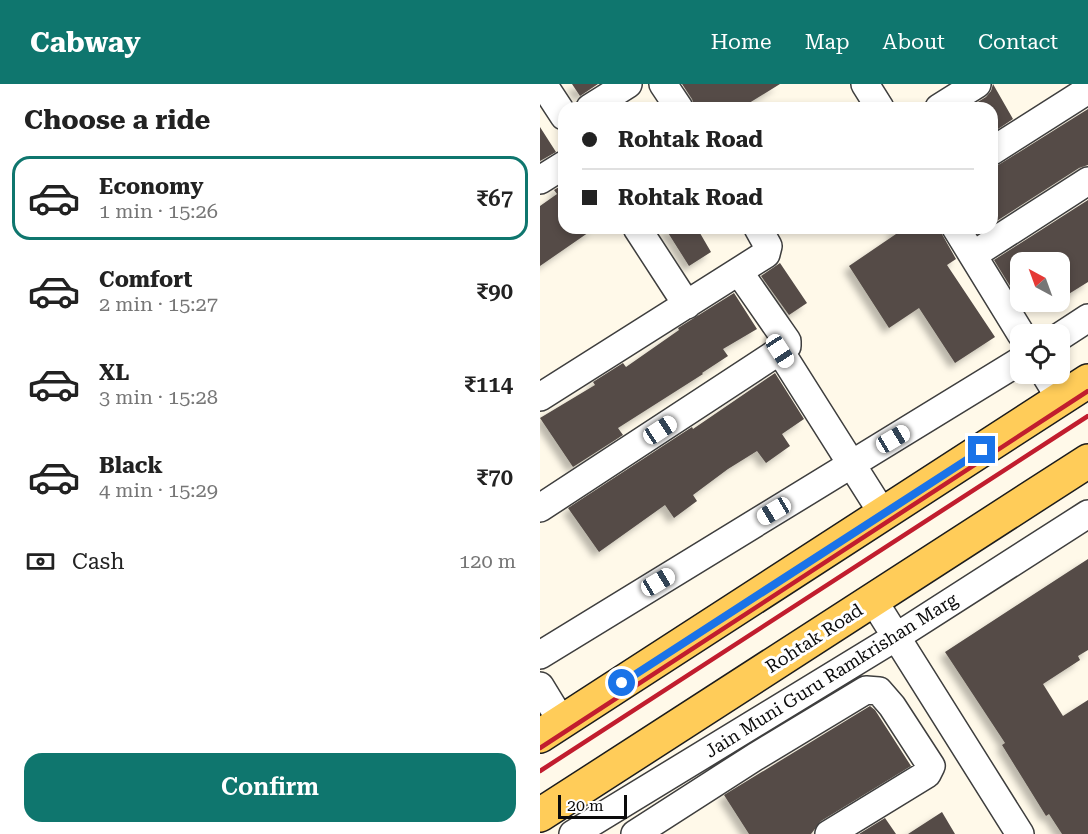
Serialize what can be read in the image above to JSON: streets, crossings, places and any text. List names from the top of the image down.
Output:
{
  "streets": {
    "main road": ["Rohtak Road"],
    "street": ["Jain Muni Guru Ramkrishan Marg"]
  },
  "scale_bar": "20 m",
  "north": "top left",
  "page": {
    "header": "Cabway",
    "nav": [
      "Home",
      "Map",
      "About",
      "Contact"
    ],
    "heading": "Choose a ride",
    "banner": ["Rohtak Road", "Rohtak Road"],
    "list": [
      {
        "name": "Economy",
        "note": "1 min · 15:26",
        "value": "₹67"
      },
      {
        "name": "Comfort",
        "note": "2 min · 15:27",
        "value": "₹90"
      },
      {
        "name": "XL",
        "note": "3 min · 15:28",
        "value": "₹114"
      },
      {
        "name": "Black",
        "note": "4 min · 15:29",
        "value": "₹70"
      }
    ],
    "pay": ["Cash", "120 m"],
    "buttons": "Confirm",
    "scale": "20 m"
  }
}
